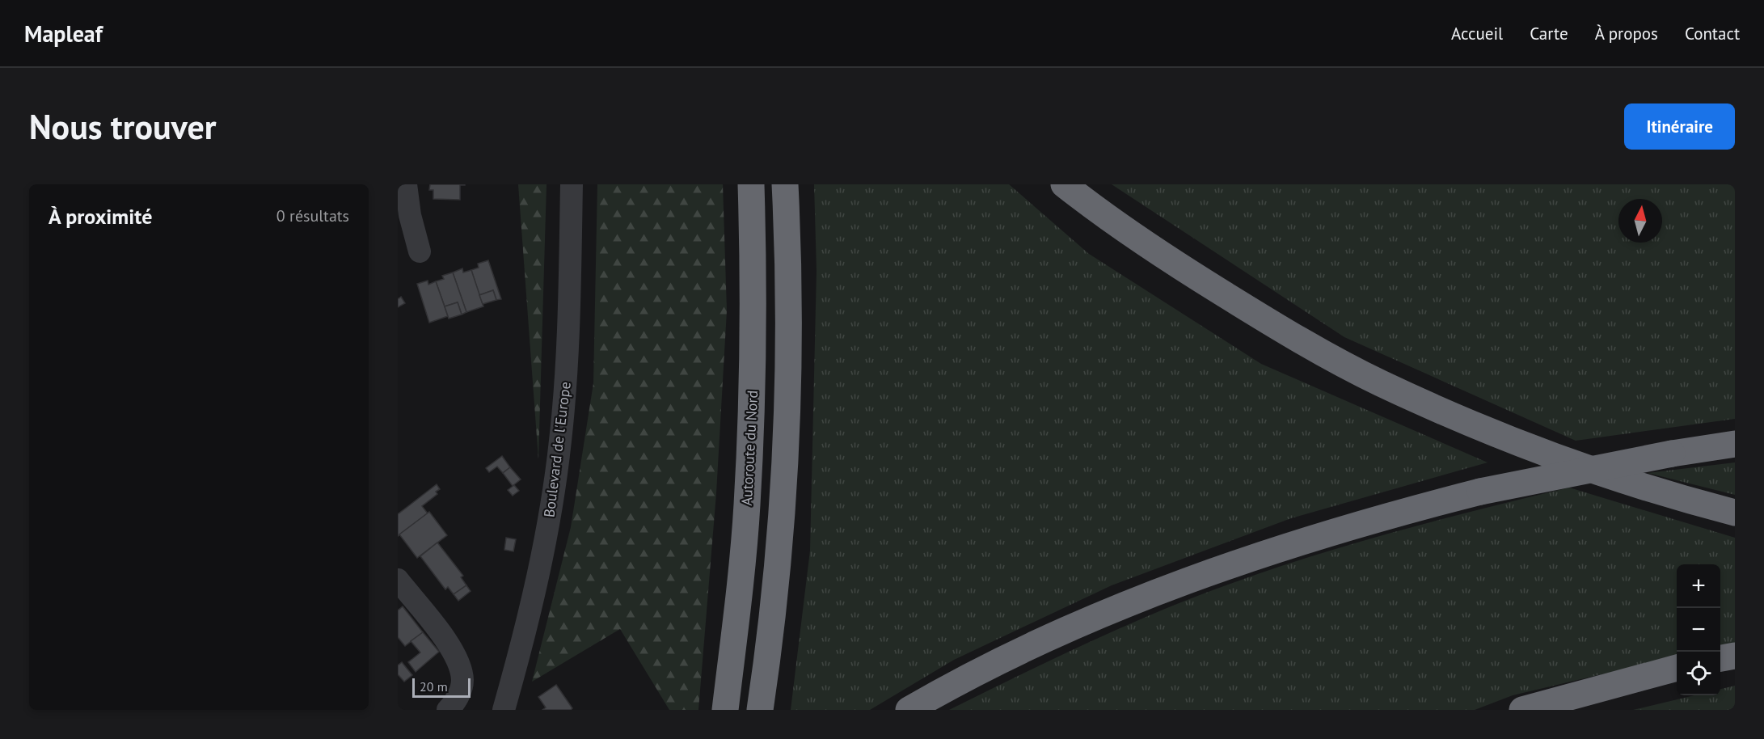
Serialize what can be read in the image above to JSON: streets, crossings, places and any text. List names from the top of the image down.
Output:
{
  "streets": {
    "highway": ["Autoroute du Nord"],
    "street": ["Boulevard de l'Europe"]
  },
  "scale_bar": "20 m",
  "north": "top",
  "page": {
    "header": "Mapleaf",
    "nav": [
      "Accueil",
      "Carte",
      "À propos",
      "Contact"
    ],
    "buttons": "Itinéraire",
    "title": "Nous trouver",
    "heading": ["À proximité", "0 résultats"],
    "map_buttons": ["+", "−"],
    "scale": "20 m"
  }
}
